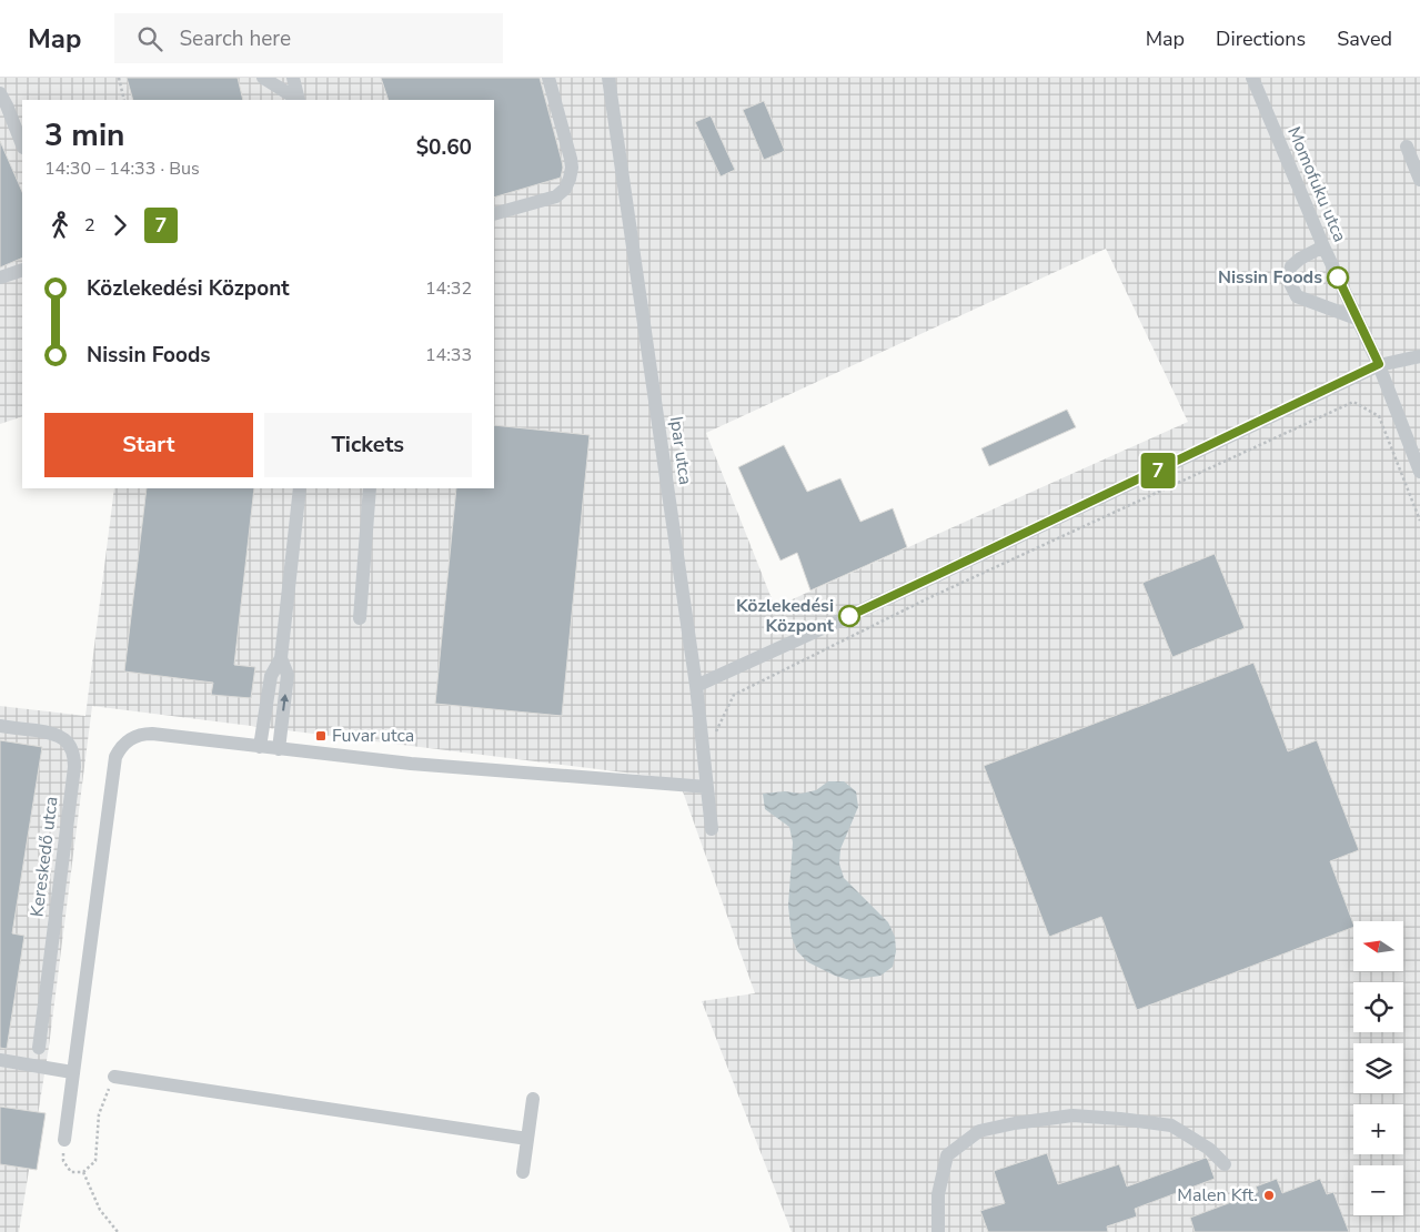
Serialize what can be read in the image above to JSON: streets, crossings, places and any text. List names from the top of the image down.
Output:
{
  "streets": {
    "street": ["Momofuku utca", "Ipar utca", "Kereskedő utca"]
  },
  "places": {
    "other": ["Nissin Foods", "Közlekedési Központ", "Malen Kft."],
    "transit": ["Fuvar utca"]
  },
  "lines": ["bus line 7"],
  "north": "left",
  "page": {
    "header": "Map",
    "search": "Search here",
    "nav": ["Map", "Directions", "Saved"],
    "on_map": "7",
    "heading": ["3 min", "14:30 – 14:33 · Bus", "$0.60"],
    "legs": ["2", "7"],
    "list": [
      {
        "name": "Közlekedési Központ",
        "value": "14:32"
      },
      {
        "name": "Nissin Foods",
        "value": "14:33"
      }
    ],
    "buttons": ["Start", "Tickets"],
    "map_buttons": ["+", "−"]
  }
}
